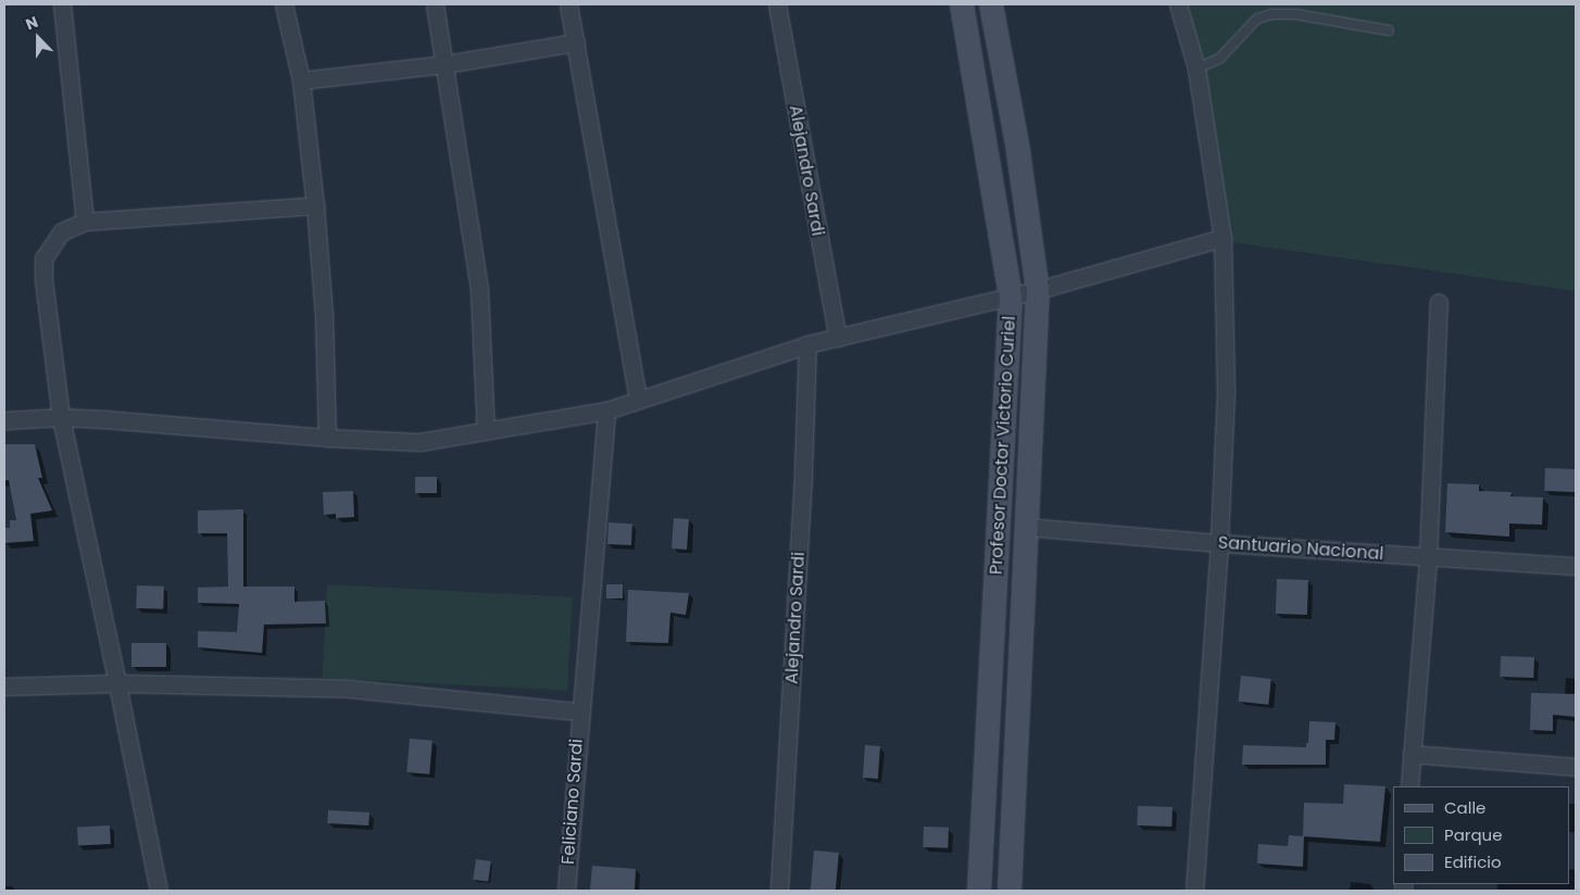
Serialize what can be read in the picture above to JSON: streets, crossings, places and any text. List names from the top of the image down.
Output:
{
  "streets": {
    "main road": ["Profesor Doctor Victorio Curiel"],
    "street": ["Alejandro Sardi", "Santuario Nacional", "Feliciano Sardi"]
  },
  "crossings": [
    ["Profesor Doctor Victorio Curiel", "Santuario Nacional"]
  ],
  "legend": ["Calle", "Parque", "Edificio"],
  "north": "top"
}
